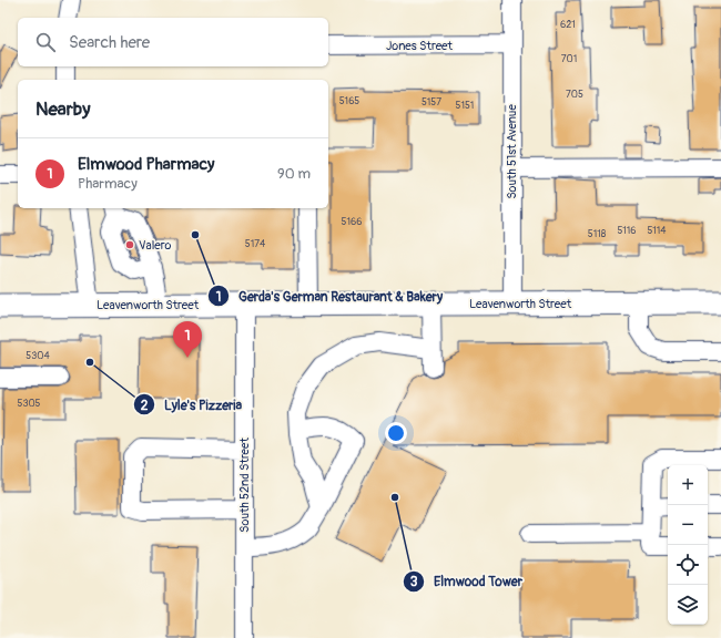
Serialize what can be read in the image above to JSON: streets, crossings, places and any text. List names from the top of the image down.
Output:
{
  "streets": {
    "main road": ["Leavenworth Street"],
    "street": ["Jones Street", "South 51st Avenue", "South 52nd Street"]
  },
  "crossings": [
    ["Jones Street", "South 51st Avenue"],
    ["South 51st Avenue", "Leavenworth Street"],
    ["Leavenworth Street", "South 52nd Street"]
  ],
  "places": [
    "Gerda's German Restaurant & Bakery",
    "Valero",
    "Lyle's Pizzeria",
    "Elmwood Tower"
  ],
  "house_numbers": [
    "621",
    "701",
    "705",
    "5165",
    "5157",
    "5151",
    "5166",
    "5116",
    "5114",
    "5118",
    "5174",
    "5304",
    "5305"
  ],
  "page": {
    "search": "Search here",
    "heading": "Nearby",
    "list": [
      {
        "mark": "1",
        "name": "Elmwood Pharmacy",
        "note": "Pharmacy",
        "value": "90 m"
      }
    ],
    "pins": "1",
    "map_buttons": ["+", "−"]
  }
}
